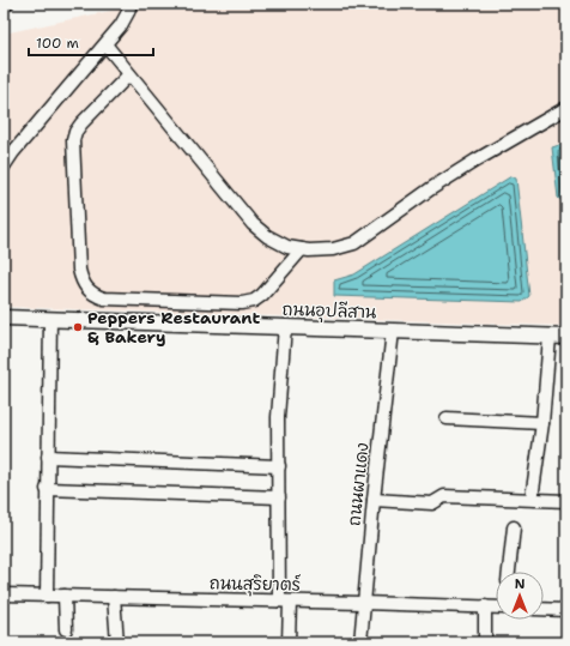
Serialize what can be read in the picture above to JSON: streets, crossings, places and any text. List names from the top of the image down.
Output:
{
  "streets": {
    "main road": ["ถนนอุปลีสาน"],
    "street": ["ถนนผาแดง", "ถนนสุริยาตร์"]
  },
  "crossings": [
    ["ถนนอุปลีสาน", "ถนนผาแดง"],
    ["ถนนผาแดง", "ถนนสุริยาตร์"]
  ],
  "places": ["Peppers Restaurant & Bakery"],
  "scale_bar": "100 m",
  "north": "top"
}
